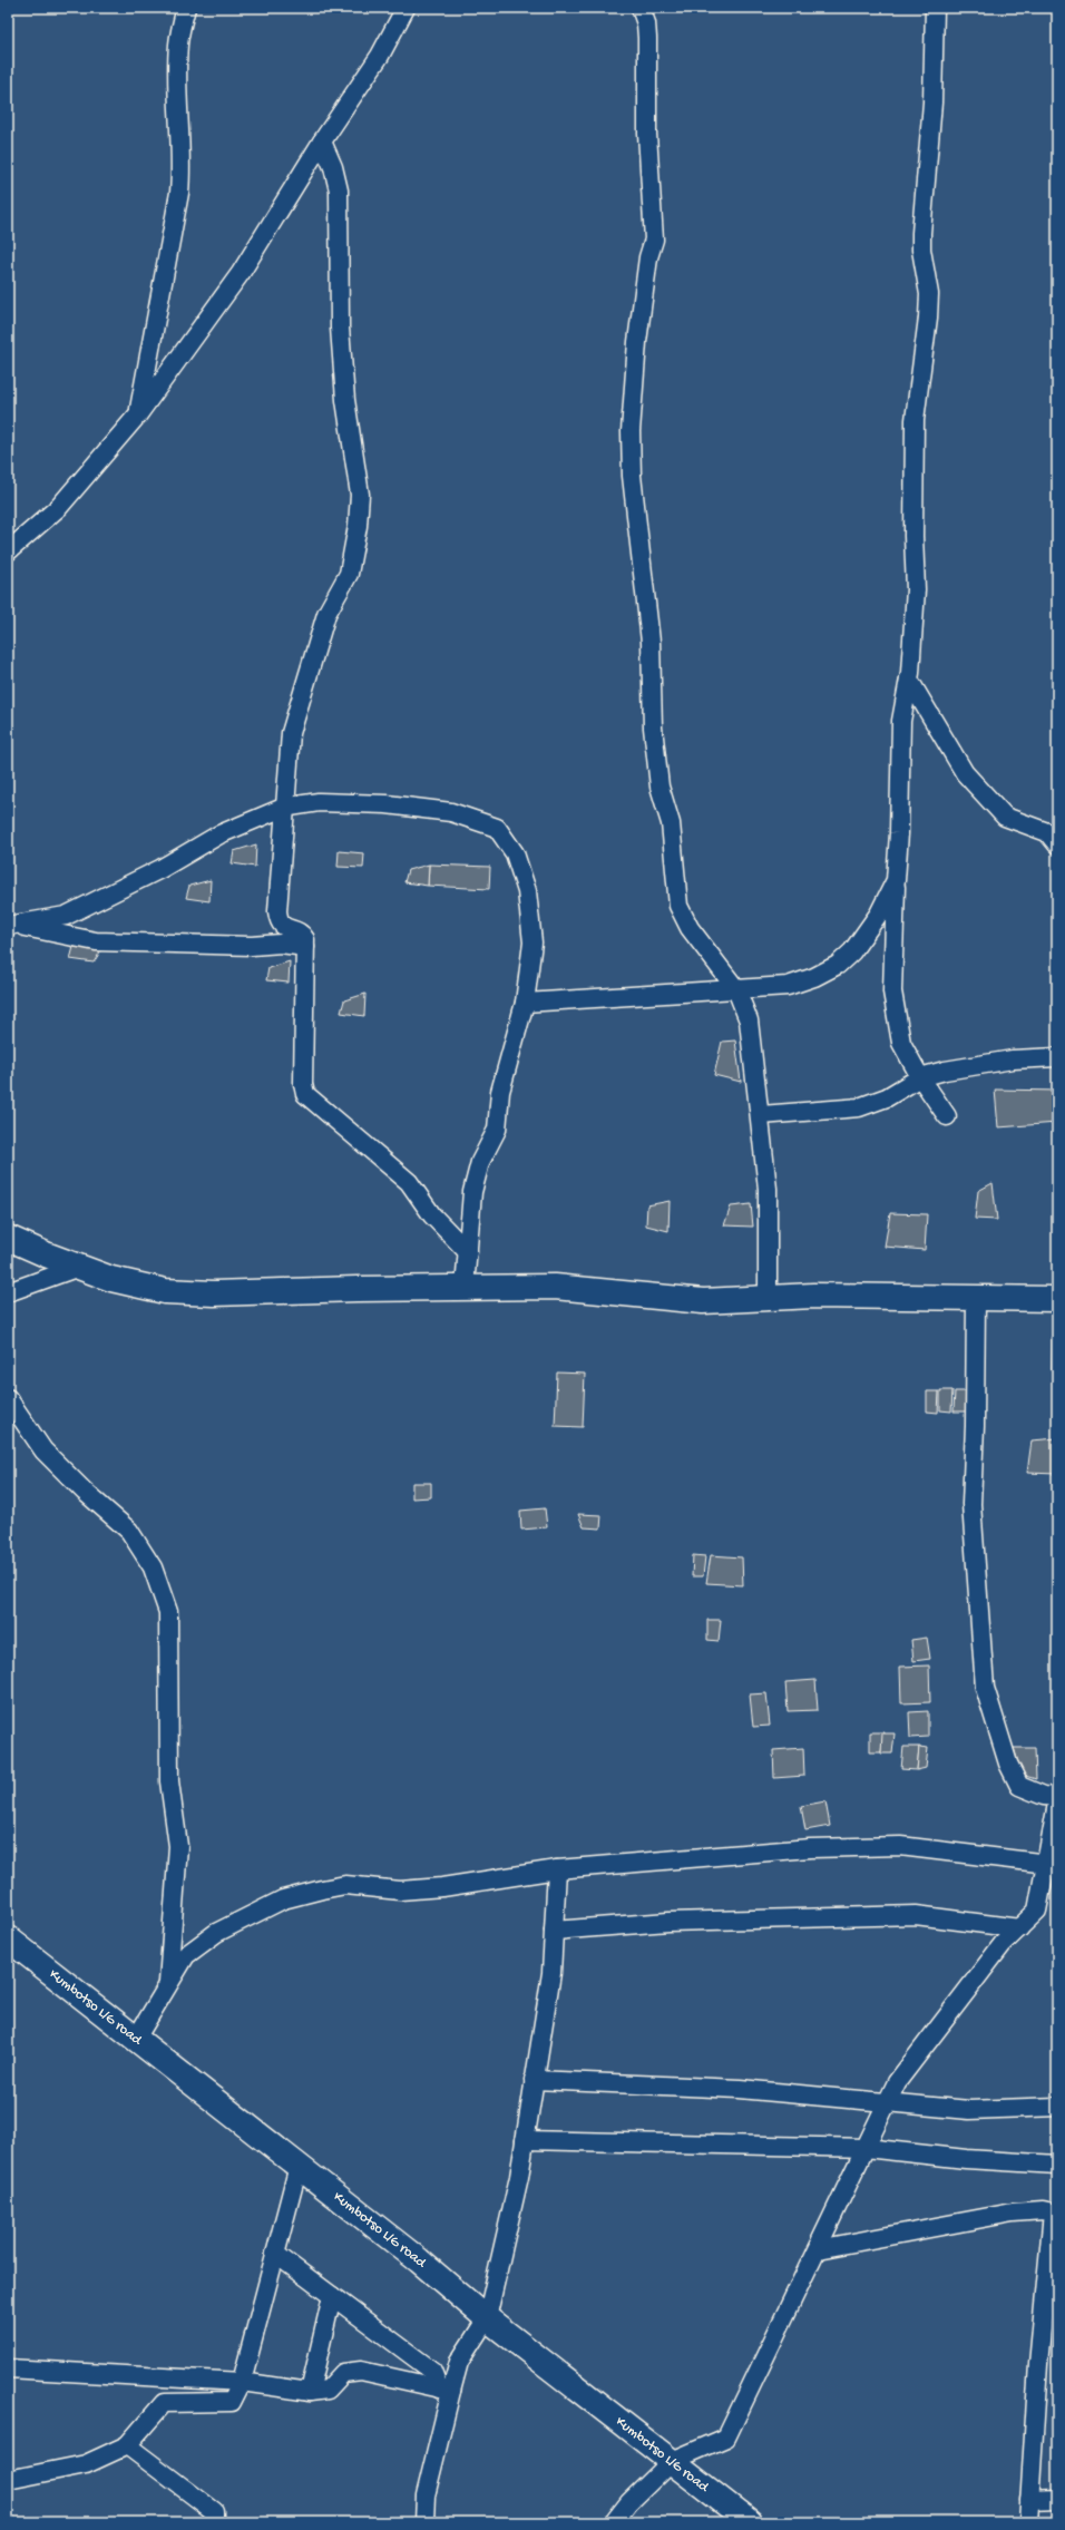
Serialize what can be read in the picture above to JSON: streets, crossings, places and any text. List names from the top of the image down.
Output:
{
  "streets": {
    "street": ["Kumbotso L/G road"]
  }
}
